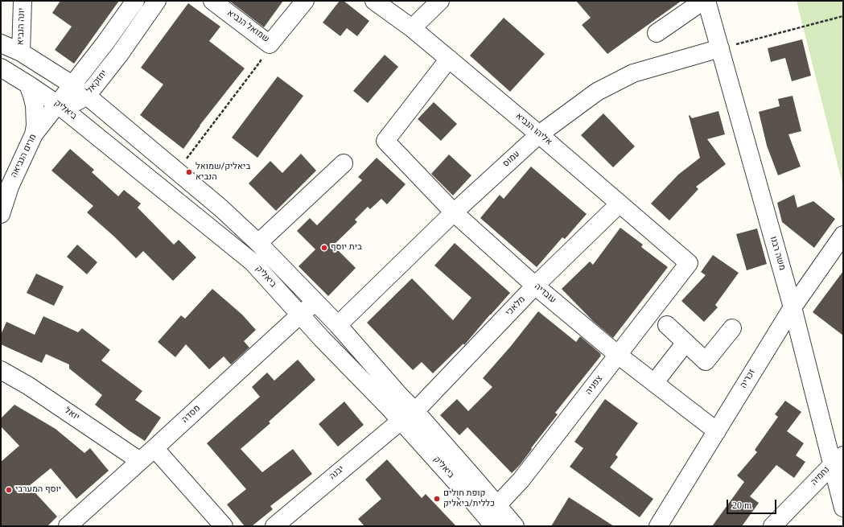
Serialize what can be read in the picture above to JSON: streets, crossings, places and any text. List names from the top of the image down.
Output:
{
  "streets": {
    "street": [
      "יונה הנביא",
      "שמואל הנביא",
      "יחזקאל",
      "ביאליק",
      "אליהו הנביא",
      "מרים הנביאה",
      "עמוס",
      "משה רבנו",
      "עובדיה",
      "מלאכי",
      "זכריה",
      "צפניה",
      "יואל",
      "מסדה",
      "יבנה",
      "נחמיה"
    ]
  },
  "crossings": [
    ["יונה הנביא", "ביאליק"],
    ["יחזקאל", "ביאליק"],
    ["יחזקאל", "מרים הנביאה"],
    ["ביאליק", "מרים הנביאה"],
    ["ביאליק", "עמוס"],
    ["ביאליק", "מלאכי"],
    ["ביאליק", "צפניה"],
    ["ביאליק", "מסדה"],
    ["ביאליק", "יבנה"],
    ["אליהו הנביא", "עמוס"],
    ["אליהו הנביא", "עובדיה"],
    ["אליהו הנביא", "מלאכי"],
    ["אליהו הנביא", "צפניה"],
    ["עמוס", "משה רבנו"],
    ["עמוס", "עובדיה"],
    ["משה רבנו", "זכריה"],
    ["משה רבנו", "נחמיה"],
    ["עובדיה", "מלאכי"],
    ["עובדיה", "זכריה"],
    ["עובדיה", "צפניה"],
    ["יואל", "מסדה"]
  ],
  "places": [
    "ביאליק/שמואל הנביא",
    "בית יוסף",
    "יוסף המערבי",
    "קופת חולים כללית/ביאליק"
  ],
  "scale_bar": "20 m"
}
